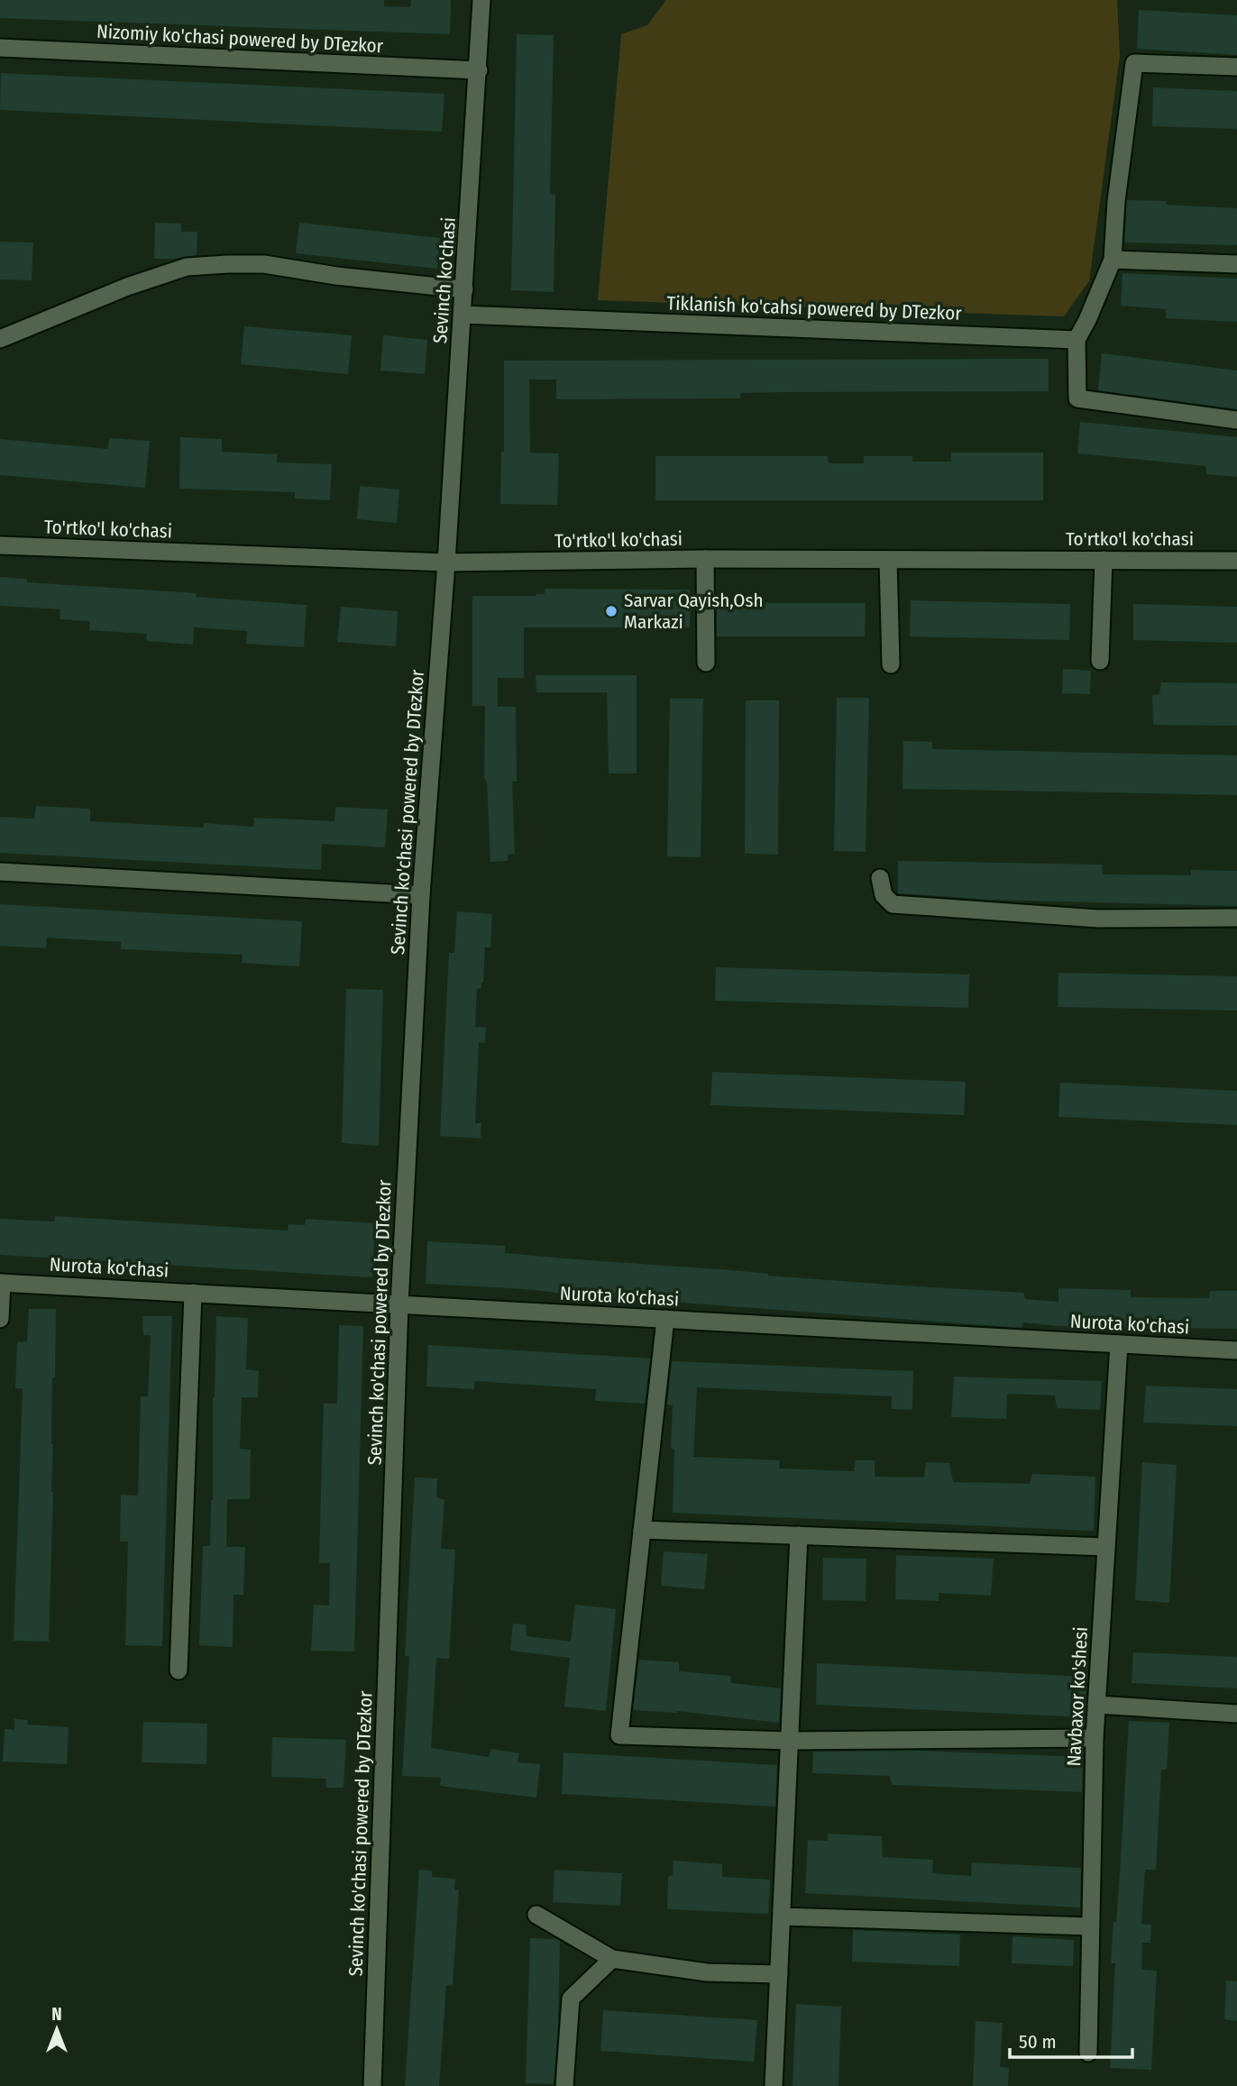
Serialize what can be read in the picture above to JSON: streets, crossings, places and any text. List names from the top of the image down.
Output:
{
  "streets": {
    "street": [
      "Nizomiy ko'chasi powered by DTezkor",
      "Sevinch ko'chasi",
      "Tiklanish ko'cahsi powered by DTezkor",
      "To'rtko'l ko'chasi",
      "Sevinch ko'chasi powered by DTezkor",
      "Nurota ko'chasi",
      "Navbaxor ko'shesi"
    ]
  },
  "crossings": [
    ["Nizomiy ko'chasi powered by DTezkor", "Sevinch ko'chasi"],
    ["Sevinch ko'chasi", "Tiklanish ko'cahsi powered by DTezkor"],
    ["Sevinch ko'chasi", "To'rtko'l ko'chasi"],
    ["Sevinch ko'chasi", "Sevinch ko'chasi powered by DTezkor"],
    ["To'rtko'l ko'chasi", "Sevinch ko'chasi powered by DTezkor"],
    ["Sevinch ko'chasi powered by DTezkor", "Nurota ko'chasi"],
    ["Nurota ko'chasi", "Navbaxor ko'shesi"]
  ],
  "places": ["Sarvar Qayish,Osh Markazi"],
  "scale_bar": "50 m",
  "north": "top"
}
